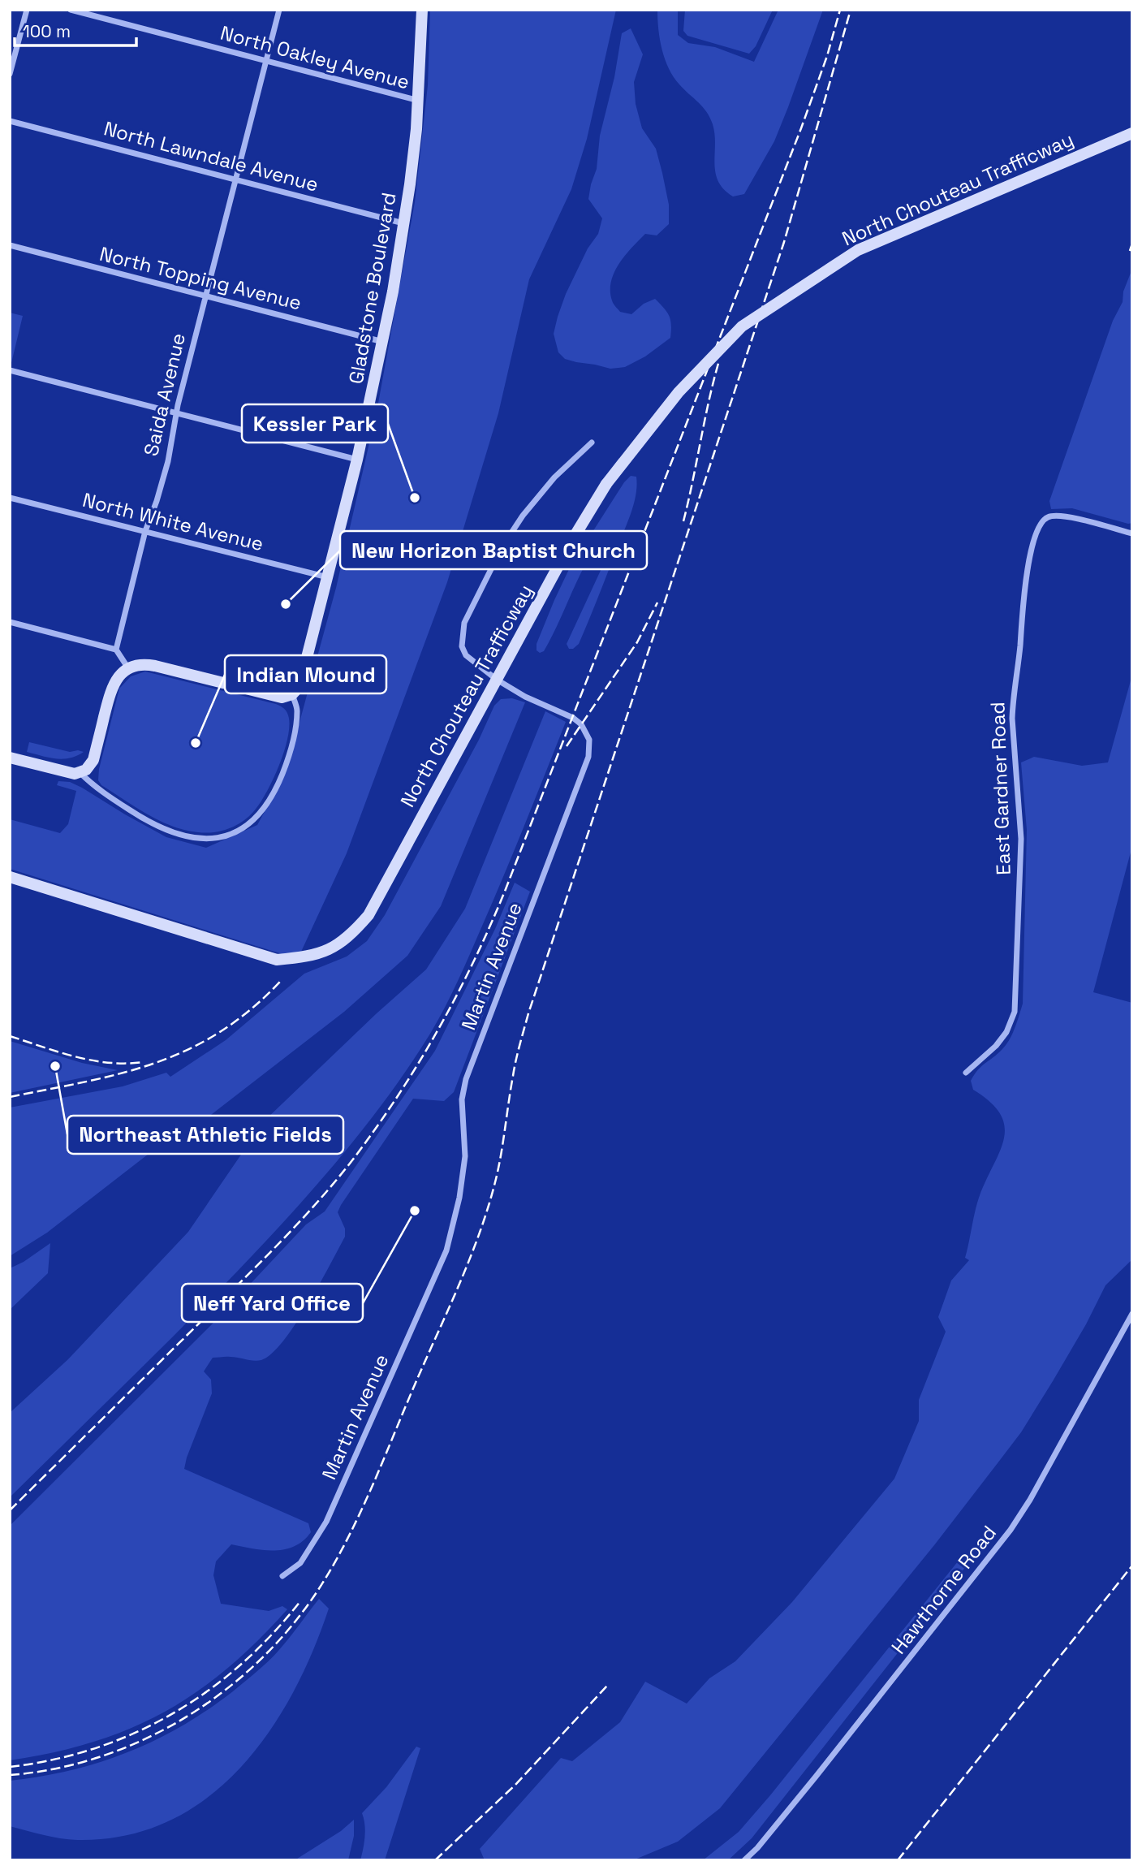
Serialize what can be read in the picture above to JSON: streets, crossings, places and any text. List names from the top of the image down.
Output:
{
  "streets": {
    "main road": ["North Chouteau Trafficway", "Gladstone Boulevard"],
    "street": [
      "North Oakley Avenue",
      "North Lawndale Avenue",
      "North Topping Avenue",
      "Saida Avenue",
      "North White Avenue",
      "East Gardner Road",
      "Martin Avenue",
      "Hawthorne Road"
    ]
  },
  "crossings": [
    ["North Oakley Avenue", "Gladstone Boulevard"],
    ["North Oakley Avenue", "Saida Avenue"],
    ["North Lawndale Avenue", "Gladstone Boulevard"],
    ["North Lawndale Avenue", "Saida Avenue"],
    ["North Chouteau Trafficway", "Martin Avenue"],
    ["North Topping Avenue", "Gladstone Boulevard"],
    ["North Topping Avenue", "Saida Avenue"],
    ["Gladstone Boulevard", "North White Avenue"],
    ["Saida Avenue", "North White Avenue"]
  ],
  "places": [
    "Kessler Park",
    "New Horizon Baptist Church",
    "Indian Mound",
    "Northeast Athletic Fields",
    "Neff Yard Office"
  ],
  "scale_bar": "100 m"
}
